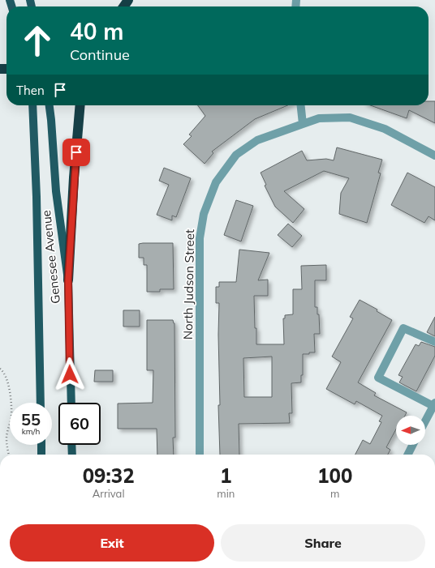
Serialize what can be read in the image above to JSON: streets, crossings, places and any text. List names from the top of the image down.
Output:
{
  "streets": {
    "main road": ["Genesee Avenue"],
    "street": ["North Judson Street"]
  },
  "north": "left",
  "page": {
    "turn": ["40 m", "Continue"],
    "then": "Then",
    "speed": "55 km/h",
    "limit": "60",
    "eta": [
      "09:32",
      "Arrival",
      "1",
      "min",
      "100",
      "m"
    ],
    "buttons": ["Exit", "Share"]
  }
}
